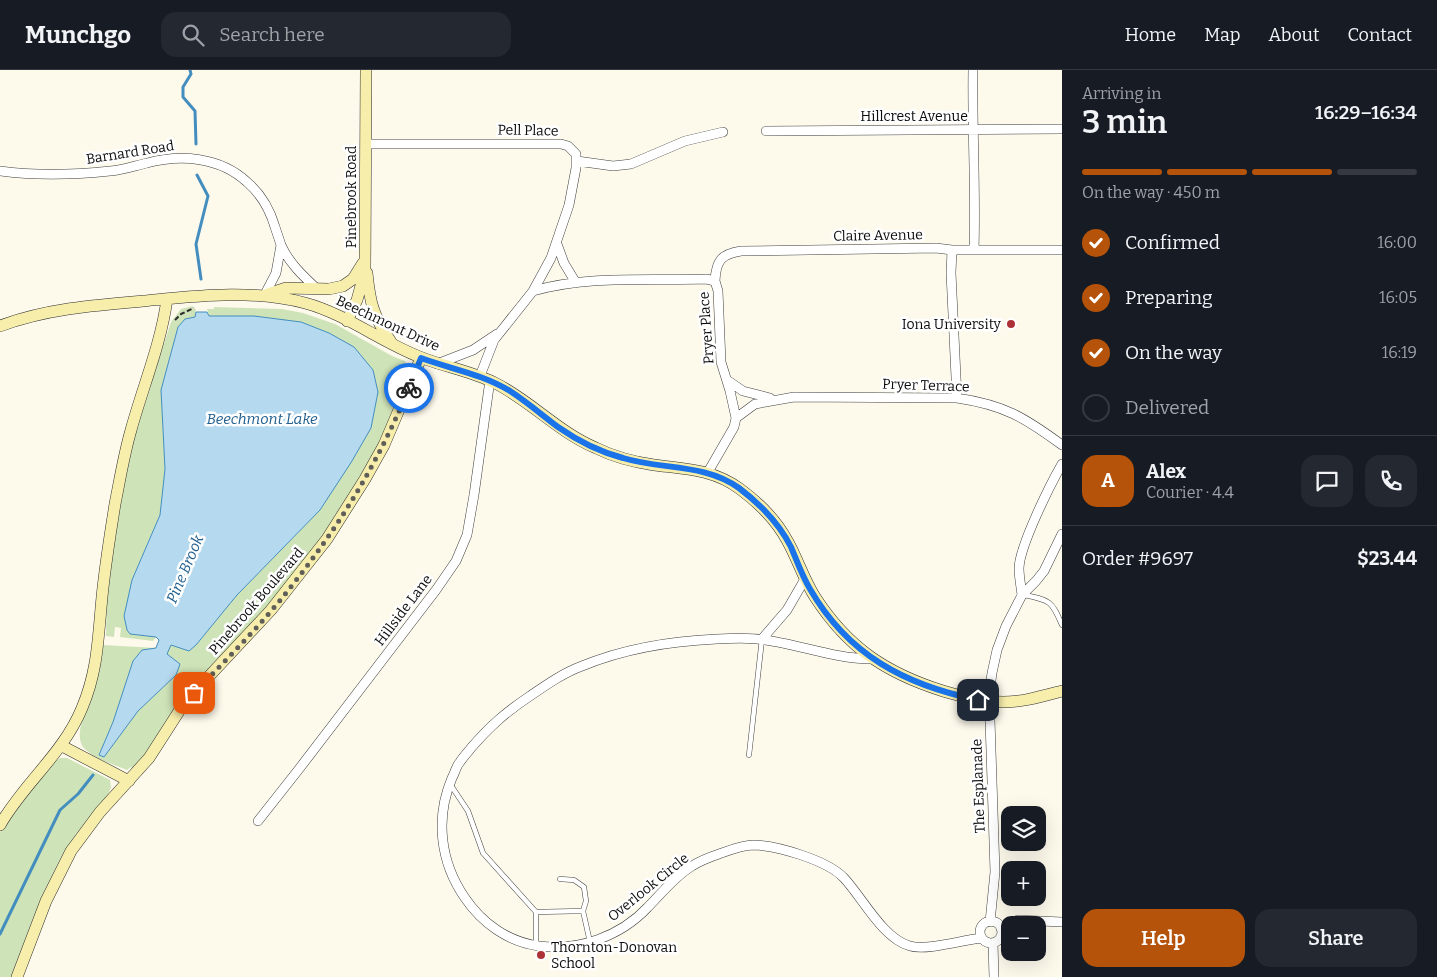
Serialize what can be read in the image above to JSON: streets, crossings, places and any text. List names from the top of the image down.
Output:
{
  "streets": {
    "street": [
      "Hillcrest Avenue",
      "Pell Place",
      "Barnard Road",
      "Pinebrook Road",
      "Claire Avenue",
      "Beechmont Drive",
      "Pryer Place",
      "Pryer Terrace",
      "Pinebrook Boulevard",
      "Hillside Lane",
      "The Esplanade",
      "Overlook Circle"
    ]
  },
  "crossings": [
    ["Pell Place", "Pinebrook Road"],
    ["Barnard Road", "Beechmont Drive"],
    ["Pinebrook Road", "Beechmont Drive"],
    ["Claire Avenue", "Pryer Place"],
    ["Beechmont Drive", "Pinebrook Boulevard"],
    ["Beechmont Drive", "Hillside Lane"],
    ["Beechmont Drive", "The Esplanade"],
    ["Beechmont Drive", "Overlook Circle"],
    ["Pryer Place", "Pryer Terrace"],
    ["The Esplanade", "Overlook Circle"]
  ],
  "water": ["Beechmont Lake", "Pine Brook"],
  "places": ["Iona University", "Thornton-Donovan School"],
  "page": {
    "header": "Munchgo",
    "search": "Search here",
    "nav": [
      "Home",
      "Map",
      "About",
      "Contact"
    ],
    "heading": ["3 min", "Arriving in", "16:29–16:34"],
    "panel": [
      "Alex",
      "Courier · 4.4",
      "Order #9697",
      "$23.44"
    ],
    "bar": "On the way · 450 m",
    "list": [
      ["Confirmed", "16:00"],
      ["Preparing", "16:05"],
      ["On the way", "16:19"],
      "Delivered"
    ],
    "round": "A",
    "map_buttons": ["+", "−"],
    "buttons": ["Help", "Share"]
  }
}
